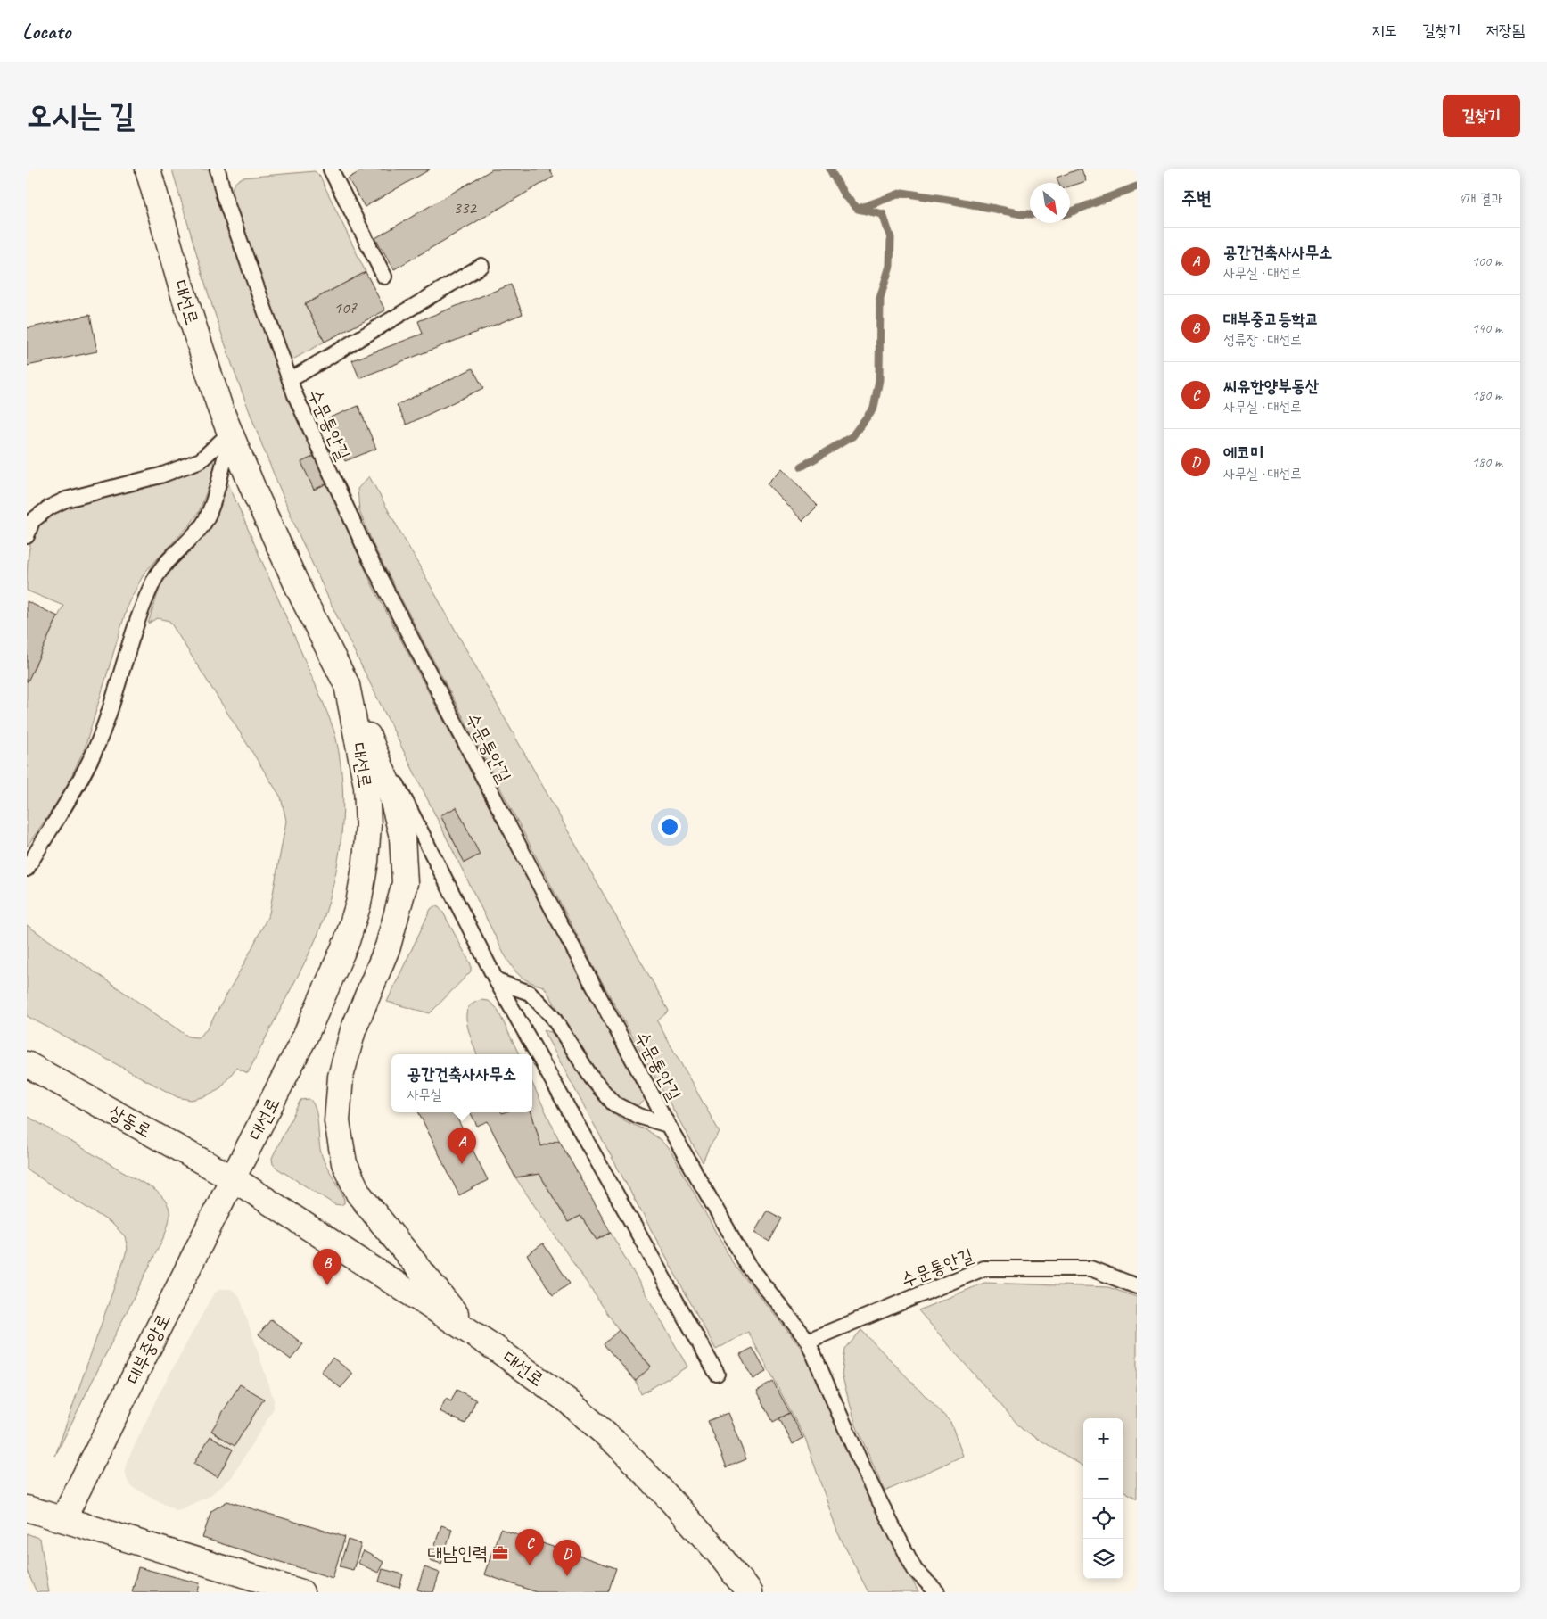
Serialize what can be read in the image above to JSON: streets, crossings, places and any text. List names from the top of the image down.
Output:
{
  "streets": {
    "street": ["대선로", "상동로", "대부중앙로"],
    "lane": ["수문통안길"]
  },
  "crossings": [
    ["대선로", "상동로"],
    ["대선로", "대부중앙로"],
    ["상동로", "대부중앙로"]
  ],
  "places": {
    "office": ["대남인력"]
  },
  "house_numbers": ["332", "107"],
  "north": "bottom right",
  "page": {
    "header": "Locato",
    "nav": ["지도", "길찾기", "저장됨"],
    "buttons": "길찾기",
    "title": "오시는 길",
    "heading": ["주변", "4개 결과"],
    "list": [
      {
        "mark": "A",
        "name": "공간건축사사무소",
        "note": "사무실 · 대선로",
        "value": "100 m"
      },
      {
        "mark": "B",
        "name": "대부중고등학교",
        "note": "정류장 · 대선로",
        "value": "140 m"
      },
      {
        "mark": "C",
        "name": "씨유한양부동산",
        "note": "사무실 · 대선로",
        "value": "180 m"
      },
      {
        "mark": "D",
        "name": "에코미",
        "note": "사무실 · 대선로",
        "value": "180 m"
      }
    ],
    "popup": ["공간건축사사무소", "사무실"],
    "pins": [
      "A",
      "B",
      "C",
      "D"
    ],
    "map_buttons": ["+", "−"]
  }
}
